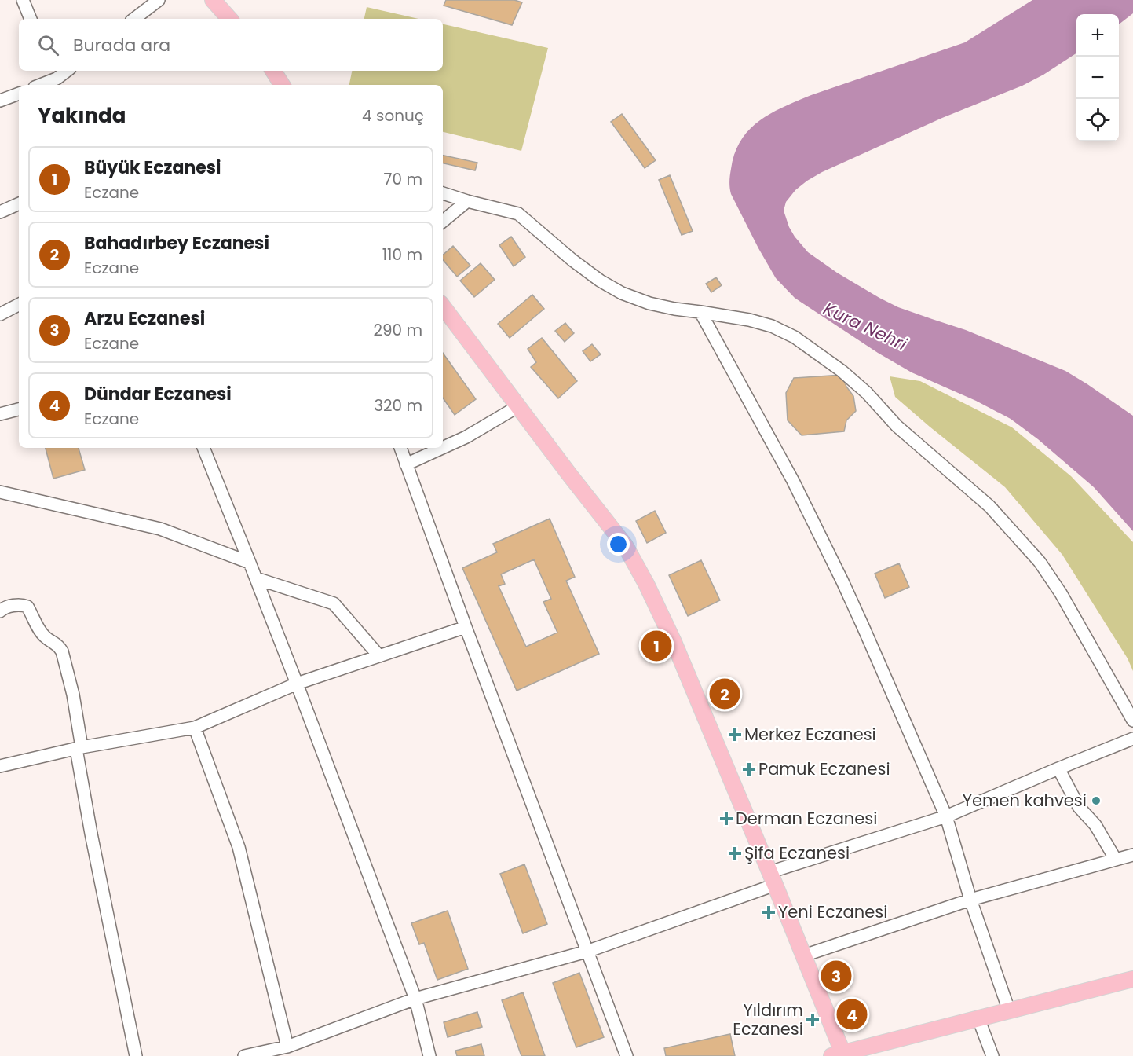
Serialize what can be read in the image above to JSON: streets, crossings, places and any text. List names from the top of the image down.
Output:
{
  "water": ["Kura Nehri"],
  "places": {
    "health": [
      "Merkez Eczanesi",
      "Pamuk Eczanesi",
      "Derman Eczanesi",
      "Şifa Eczanesi",
      "Yeni Eczanesi",
      "Yıldırım Eczanesi"
    ],
    "other": ["Yemen kahvesi"]
  },
  "page": {
    "map_buttons": ["+", "−"],
    "search": "Burada ara",
    "heading": ["Yakında", "4 sonuç"],
    "list": [
      {
        "mark": "1",
        "name": "Büyük Eczanesi",
        "note": "Eczane",
        "value": "70 m"
      },
      {
        "mark": "2",
        "name": "Bahadırbey Eczanesi",
        "note": "Eczane",
        "value": "110 m"
      },
      {
        "mark": "3",
        "name": "Arzu Eczanesi",
        "note": "Eczane",
        "value": "290 m"
      },
      {
        "mark": "4",
        "name": "Dündar Eczanesi",
        "note": "Eczane",
        "value": "320 m"
      }
    ],
    "pins": [
      "1",
      "2",
      "3",
      "4"
    ]
  }
}
